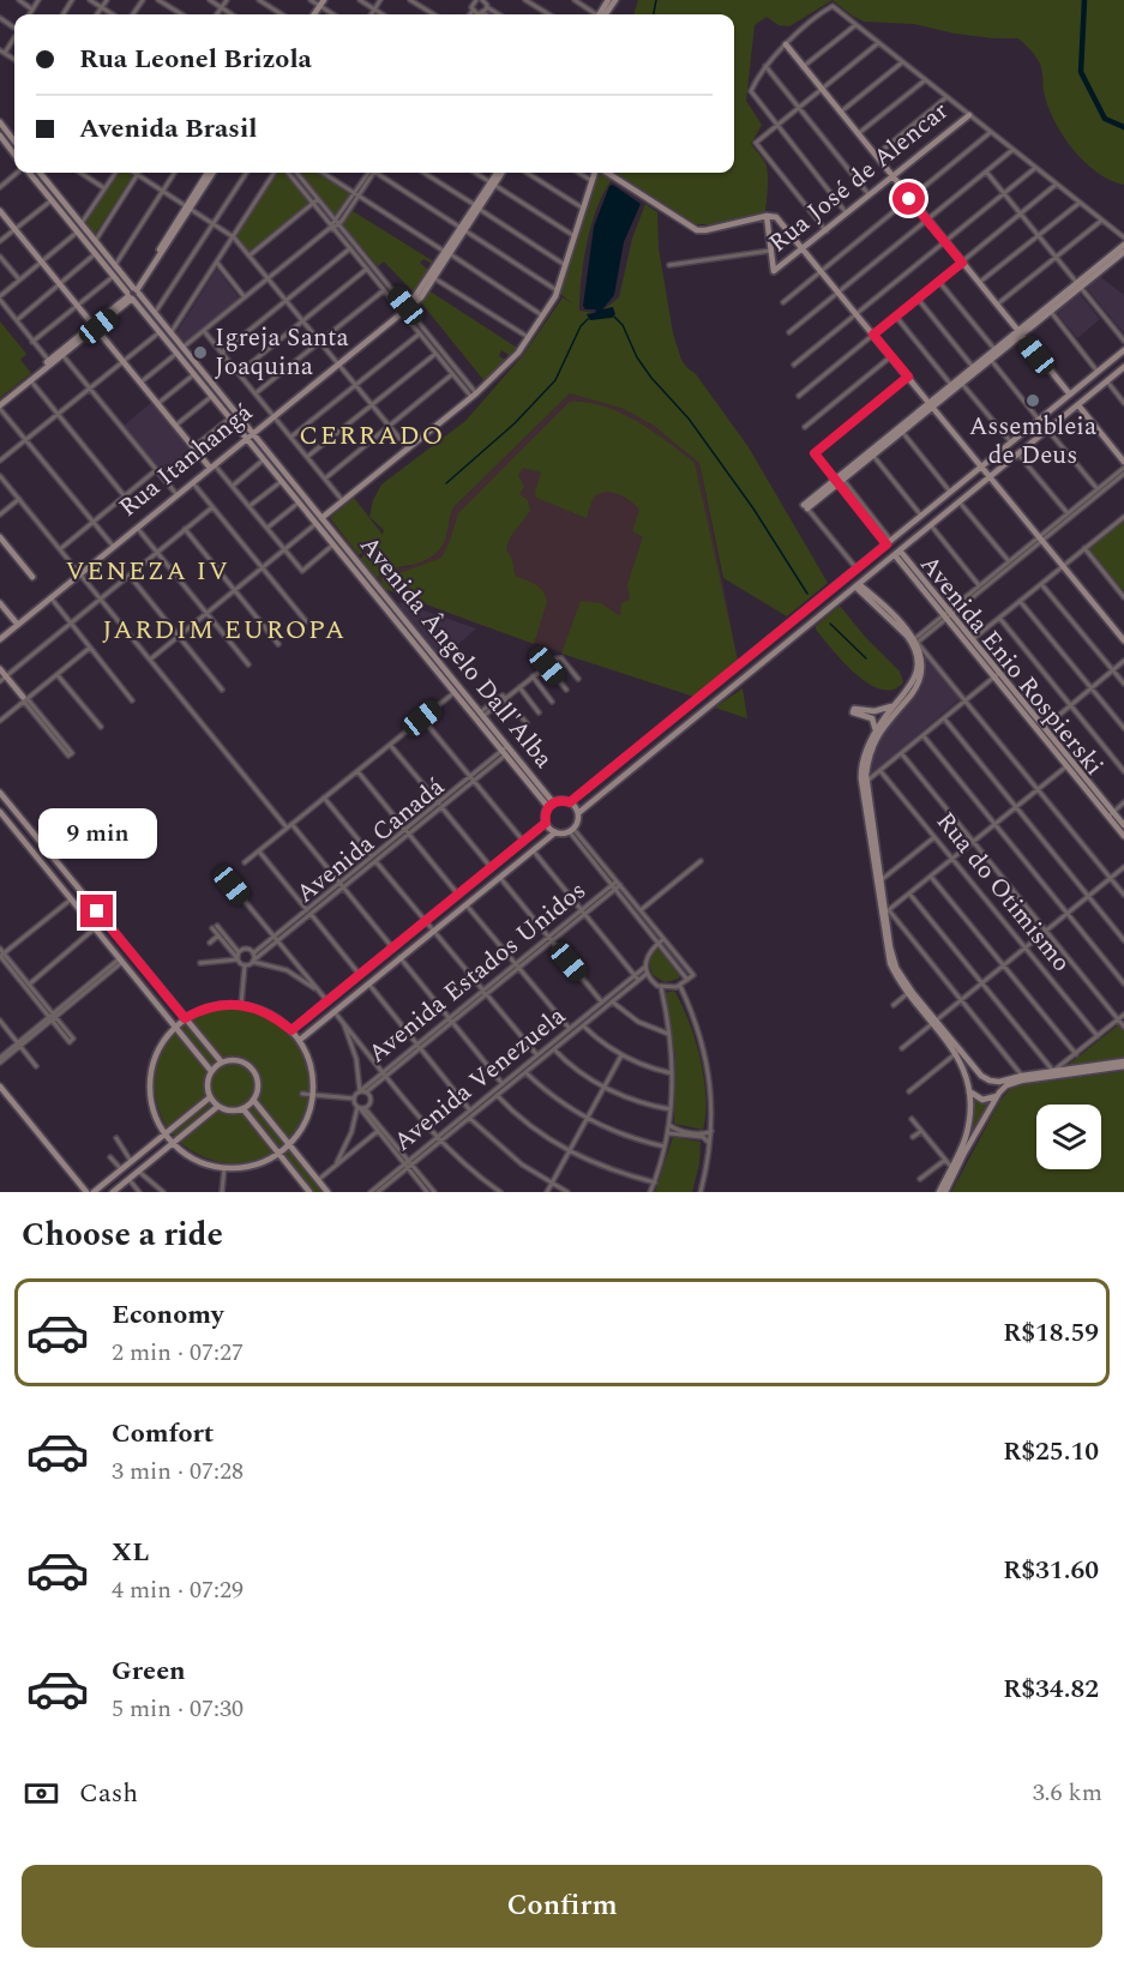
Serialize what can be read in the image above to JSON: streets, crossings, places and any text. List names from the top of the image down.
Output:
{
  "streets": {
    "street": [
      "Rua José de Alencar",
      "Rua Itanhangá",
      "Avenida Ângelo Dall'Alba",
      "Avenida Enio Rospierski",
      "Avenida Canadá",
      "Rua do Otimismo",
      "Avenida Estados Unidos",
      "Avenida Venezuela"
    ]
  },
  "crossings": [
    ["Avenida Ângelo Dall'Alba", "Avenida Canadá"]
  ],
  "districts": ["CERRADO", "VENEZA IV", "JARDIM EUROPA"],
  "places": ["Igreja Santa Joaquina", "Assembleia de Deus"],
  "page": {
    "banner": ["Rua Leonel Brizola", "Avenida Brasil"],
    "bubble": "9 min",
    "heading": "Choose a ride",
    "list": [
      {
        "name": "Economy",
        "note": "2 min · 07:27",
        "value": "R$18.59"
      },
      {
        "name": "Comfort",
        "note": "3 min · 07:28",
        "value": "R$25.10"
      },
      {
        "name": "XL",
        "note": "4 min · 07:29",
        "value": "R$31.60"
      },
      {
        "name": "Green",
        "note": "5 min · 07:30",
        "value": "R$34.82"
      }
    ],
    "pay": ["Cash", "3.6 km"],
    "buttons": "Confirm"
  }
}
